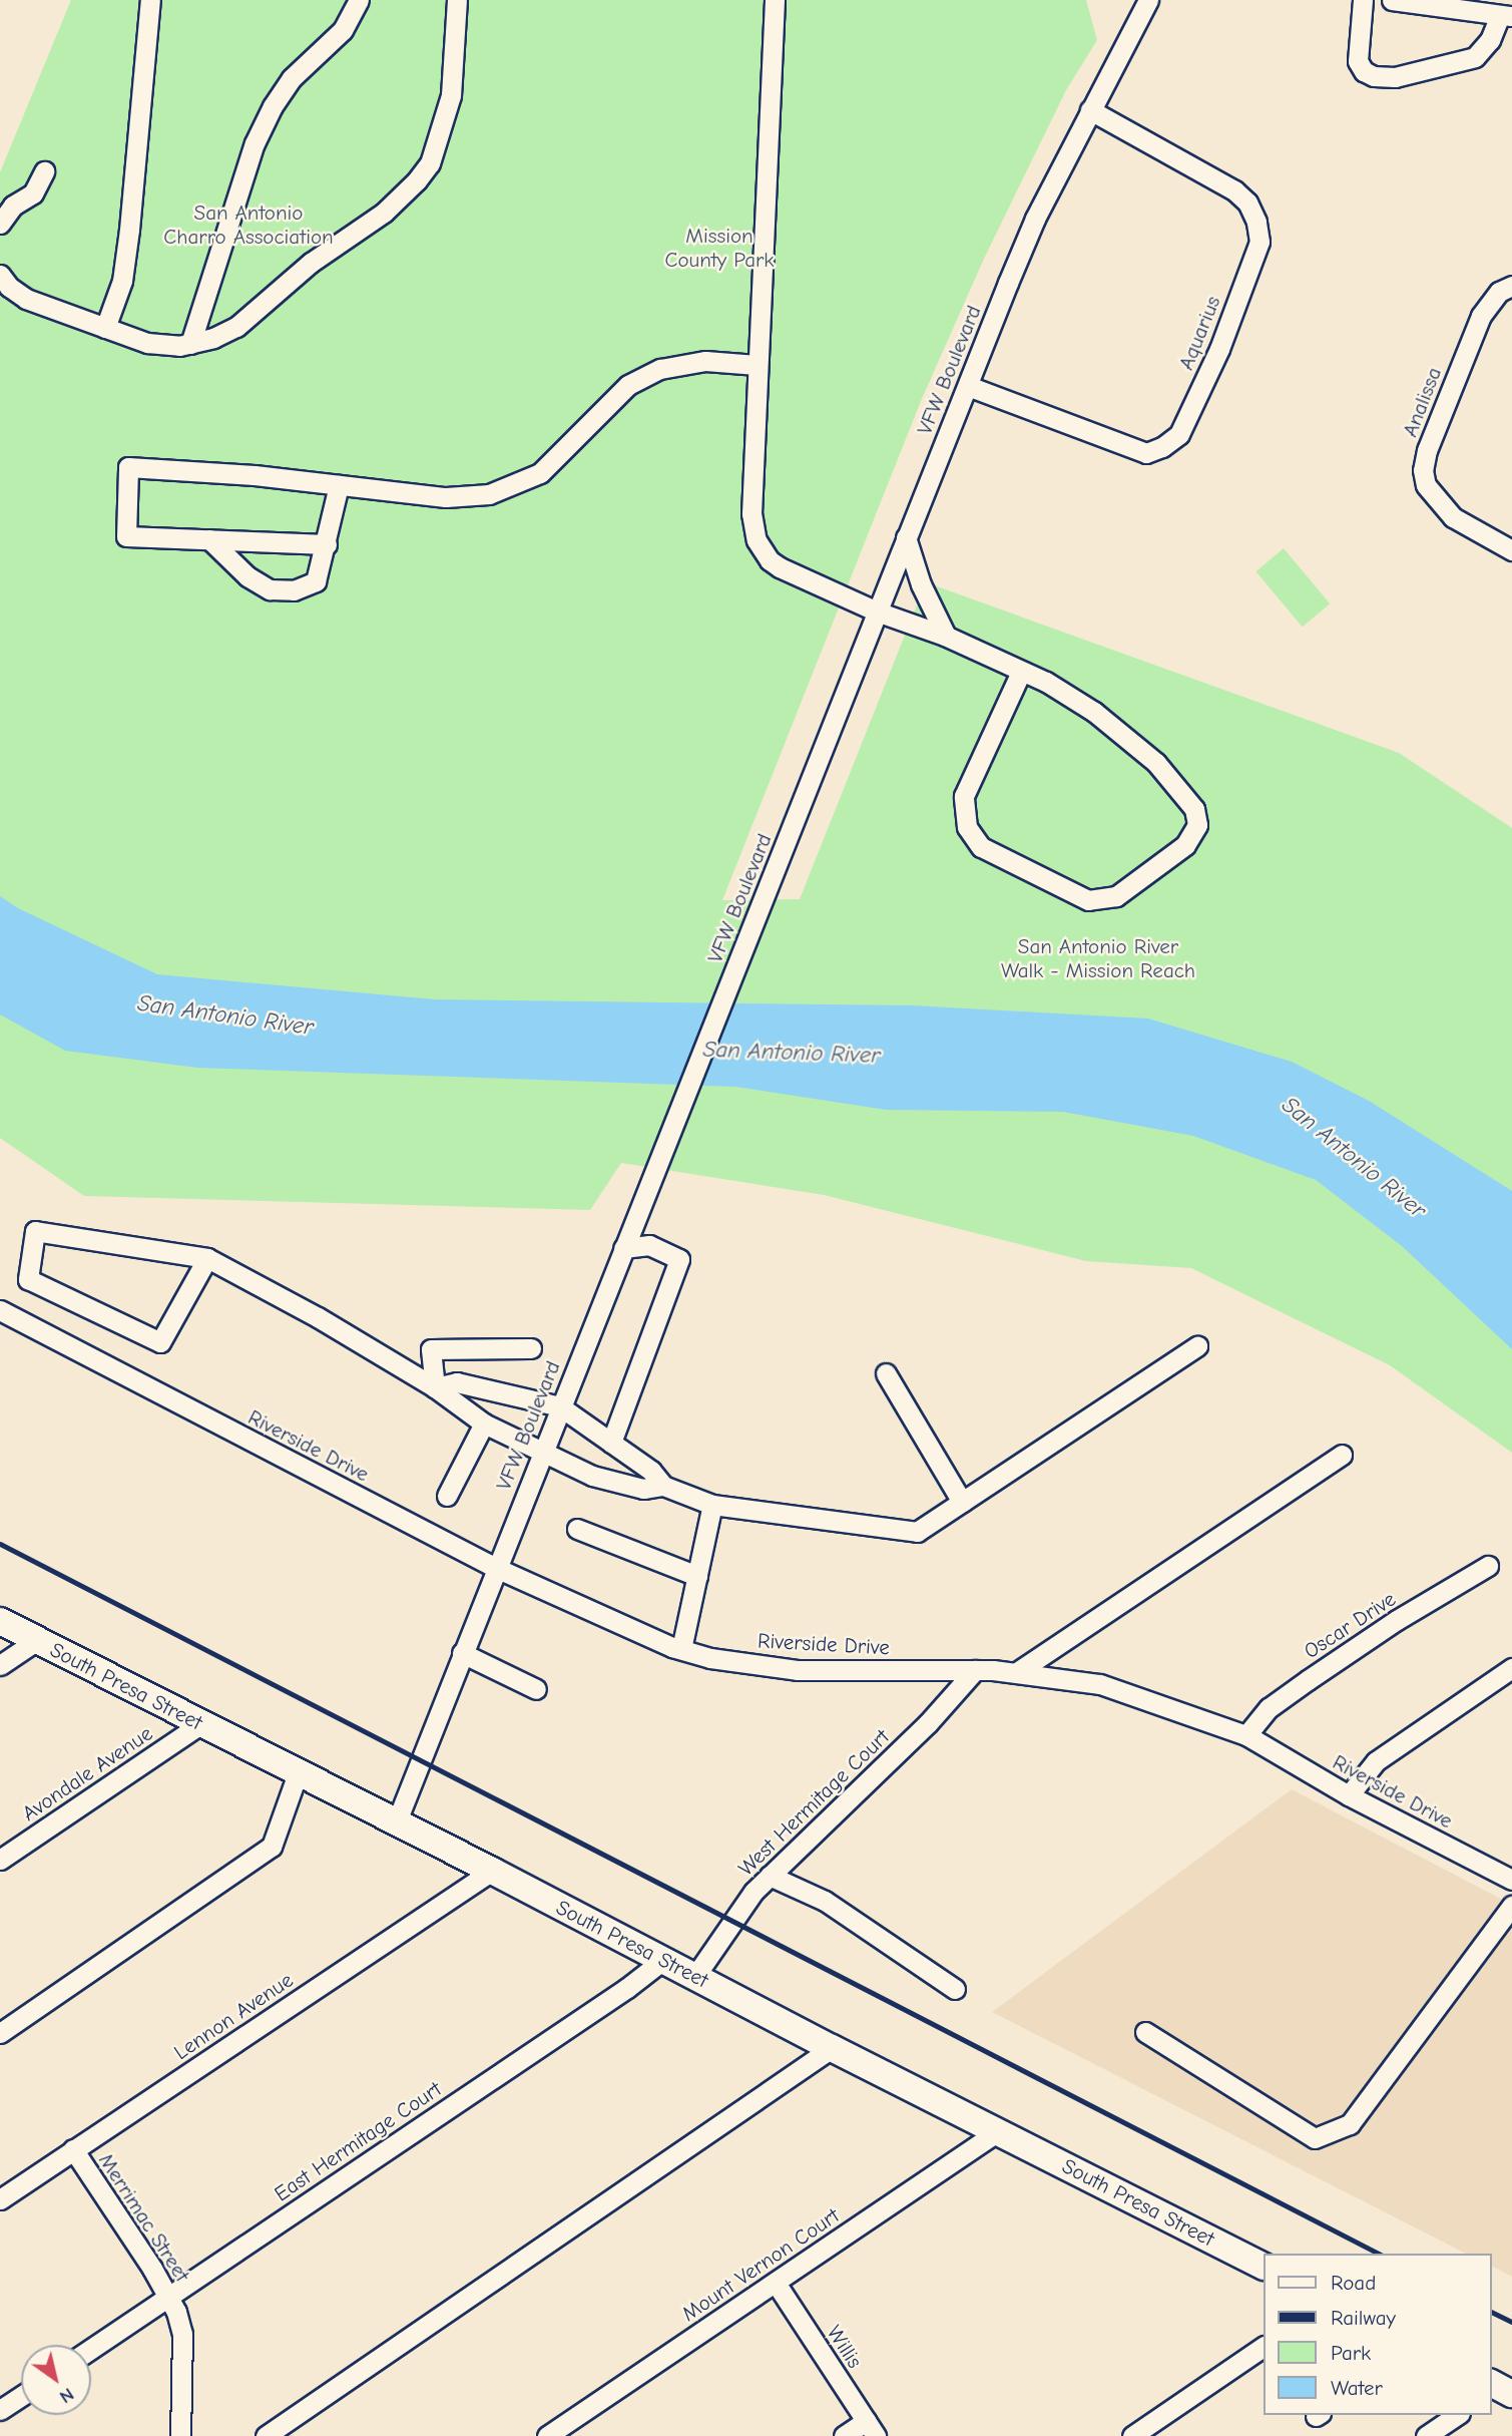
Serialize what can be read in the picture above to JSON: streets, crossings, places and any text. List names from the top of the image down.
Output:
{
  "streets": {
    "main road": ["South Presa Street"],
    "street": [
      "Aquarius",
      "VFW Boulevard",
      "Analissa",
      "Riverside Drive",
      "Oscar Drive",
      "Avondale Avenue",
      "West Hermitage Court",
      "Lennon Avenue",
      "East Hermitage Court",
      "Merrimac Street",
      "Mount Vernon Court",
      "Willis"
    ]
  },
  "crossings": [
    ["Aquarius", "VFW Boulevard"],
    ["VFW Boulevard", "Riverside Drive"],
    ["VFW Boulevard", "South Presa Street"],
    ["Riverside Drive", "Oscar Drive"],
    ["Riverside Drive", "West Hermitage Court"],
    ["South Presa Street", "Avondale Avenue"],
    ["South Presa Street", "West Hermitage Court"],
    ["South Presa Street", "Lennon Avenue"],
    ["South Presa Street", "East Hermitage Court"],
    ["South Presa Street", "Mount Vernon Court"],
    ["Lennon Avenue", "Merrimac Street"],
    ["East Hermitage Court", "Merrimac Street"],
    ["Mount Vernon Court", "Willis"]
  ],
  "water": ["San Antonio River"],
  "parks": ["San Antonio Charro Association", "Mission County Park", "San Antonio River Walk - Mission Reach"],
  "legend": [
    "Road",
    "Railway",
    "Park",
    "Water"
  ],
  "north": "bottom right"
}
